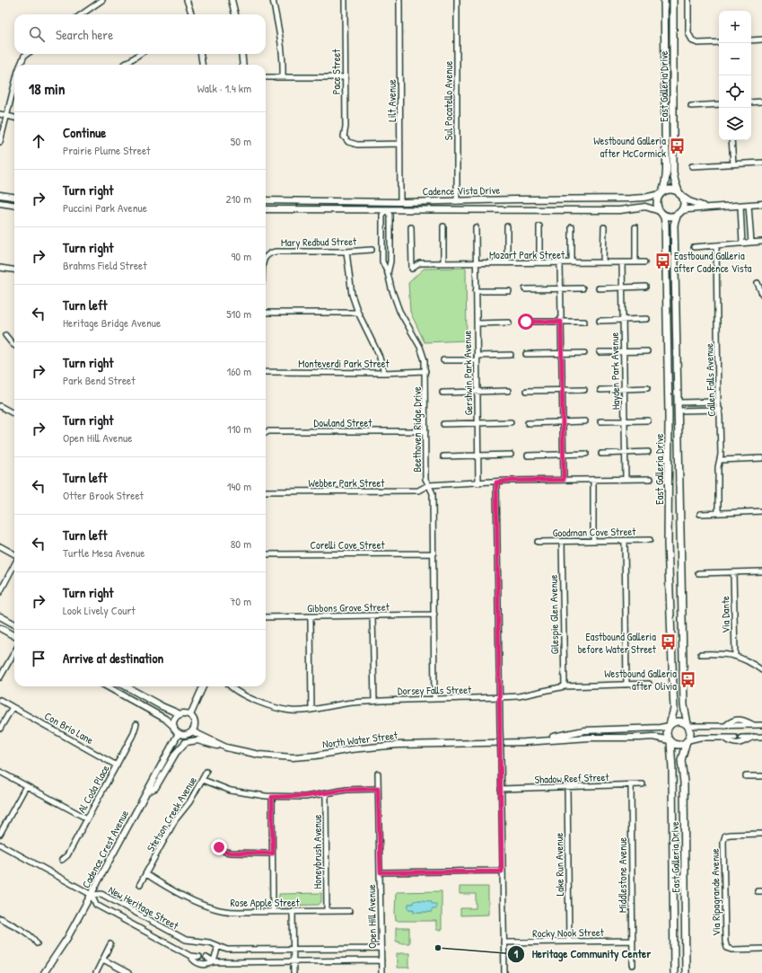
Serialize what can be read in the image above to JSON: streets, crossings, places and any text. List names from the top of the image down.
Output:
{
  "streets": {
    "main road": ["East Galleria Drive"],
    "street": [
      "Pace Street",
      "Lilt Avenue",
      "Sul Pocatello Avenue",
      "Cadence Vista Drive",
      "Mary Redbud Street",
      "Mozart Park Street",
      "Monteverdi Park Street",
      "Hayden Park Avenue",
      "Gershwin Park Avenue",
      "Callen Falls Avenue",
      "Dowland Street",
      "Beethoven Ridge Drive",
      "Webber Park Street",
      "Goodman Cove Street",
      "Corelli Cove Street",
      "Gibbons Grove Street",
      "Gilespie Glen Avenue",
      "Via Dante",
      "Dorsey Falls Street",
      "Con Brio Lane",
      "North Water Street",
      "Shadow Reef Street",
      "Al Coda Place",
      "Stetson Creek Avenue",
      "Cadence Crest Avenue",
      "Honeybrush Avenue",
      "Lake Run Avenue",
      "Middlestone Avenue",
      "Via Ripagrande Avenue",
      "Rose Apple Street",
      "New Heritage Street",
      "Open Hill Avenue",
      "Rocky Nook Street"
    ]
  },
  "crossings": [
    ["Pace Street", "Lilt Avenue"],
    ["East Galleria Drive", "Cadence Vista Drive"],
    ["East Galleria Drive", "North Water Street"],
    ["Lilt Avenue", "Cadence Vista Drive"],
    ["Sul Pocatello Avenue", "Cadence Vista Drive"],
    ["Cadence Vista Drive", "Beethoven Ridge Drive"],
    ["Mozart Park Street", "Hayden Park Avenue"],
    ["Mozart Park Street", "Gershwin Park Avenue"],
    ["Monteverdi Park Street", "Beethoven Ridge Drive"],
    ["Hayden Park Avenue", "Webber Park Street"],
    ["Gershwin Park Avenue", "Webber Park Street"],
    ["Dowland Street", "Beethoven Ridge Drive"],
    ["Beethoven Ridge Drive", "Webber Park Street"],
    ["Beethoven Ridge Drive", "Corelli Cove Street"],
    ["Beethoven Ridge Drive", "Gibbons Grove Street"],
    ["Beethoven Ridge Drive", "Dorsey Falls Street"],
    ["Goodman Cove Street", "Gilespie Glen Avenue"],
    ["Gilespie Glen Avenue", "Dorsey Falls Street"],
    ["Con Brio Lane", "Al Coda Place"],
    ["North Water Street", "Cadence Crest Avenue"],
    ["Shadow Reef Street", "Lake Run Avenue"],
    ["Shadow Reef Street", "Middlestone Avenue"],
    ["Stetson Creek Avenue", "Rose Apple Street"],
    ["Cadence Crest Avenue", "New Heritage Street"],
    ["Honeybrush Avenue", "Rose Apple Street"],
    ["Lake Run Avenue", "Rocky Nook Street"],
    ["Middlestone Avenue", "Rocky Nook Street"],
    ["New Heritage Street", "Open Hill Avenue"]
  ],
  "places": {
    "bus stop": [
      "Westbound Galleria after McCormick",
      "Eastbound Galleria after Cadence Vista",
      "Eastbound Galleria before Water Street",
      "Westbound Galleria after Olivia"
    ],
    "other": ["Heritage Community Center"]
  },
  "page": {
    "map_buttons": ["+", "−"],
    "search": "Search here",
    "heading": ["18 min", "Walk · 1.4 km"],
    "list": [
      ["Continue", "Prairie Plume Street", "50 m"],
      ["Turn right", "Puccini Park Avenue", "210 m"],
      ["Turn right", "Brahms Field Street", "90 m"],
      ["Turn left", "Heritage Bridge Avenue", "510 m"],
      ["Turn right", "Park Bend Street", "160 m"],
      ["Turn right", "Open Hill Avenue", "110 m"],
      ["Turn left", "Otter Brook Street", "140 m"],
      ["Turn left", "Turtle Mesa Avenue", "80 m"],
      ["Turn right", "Look Lively Court", "70 m"],
      "Arrive at destination"
    ]
  }
}
